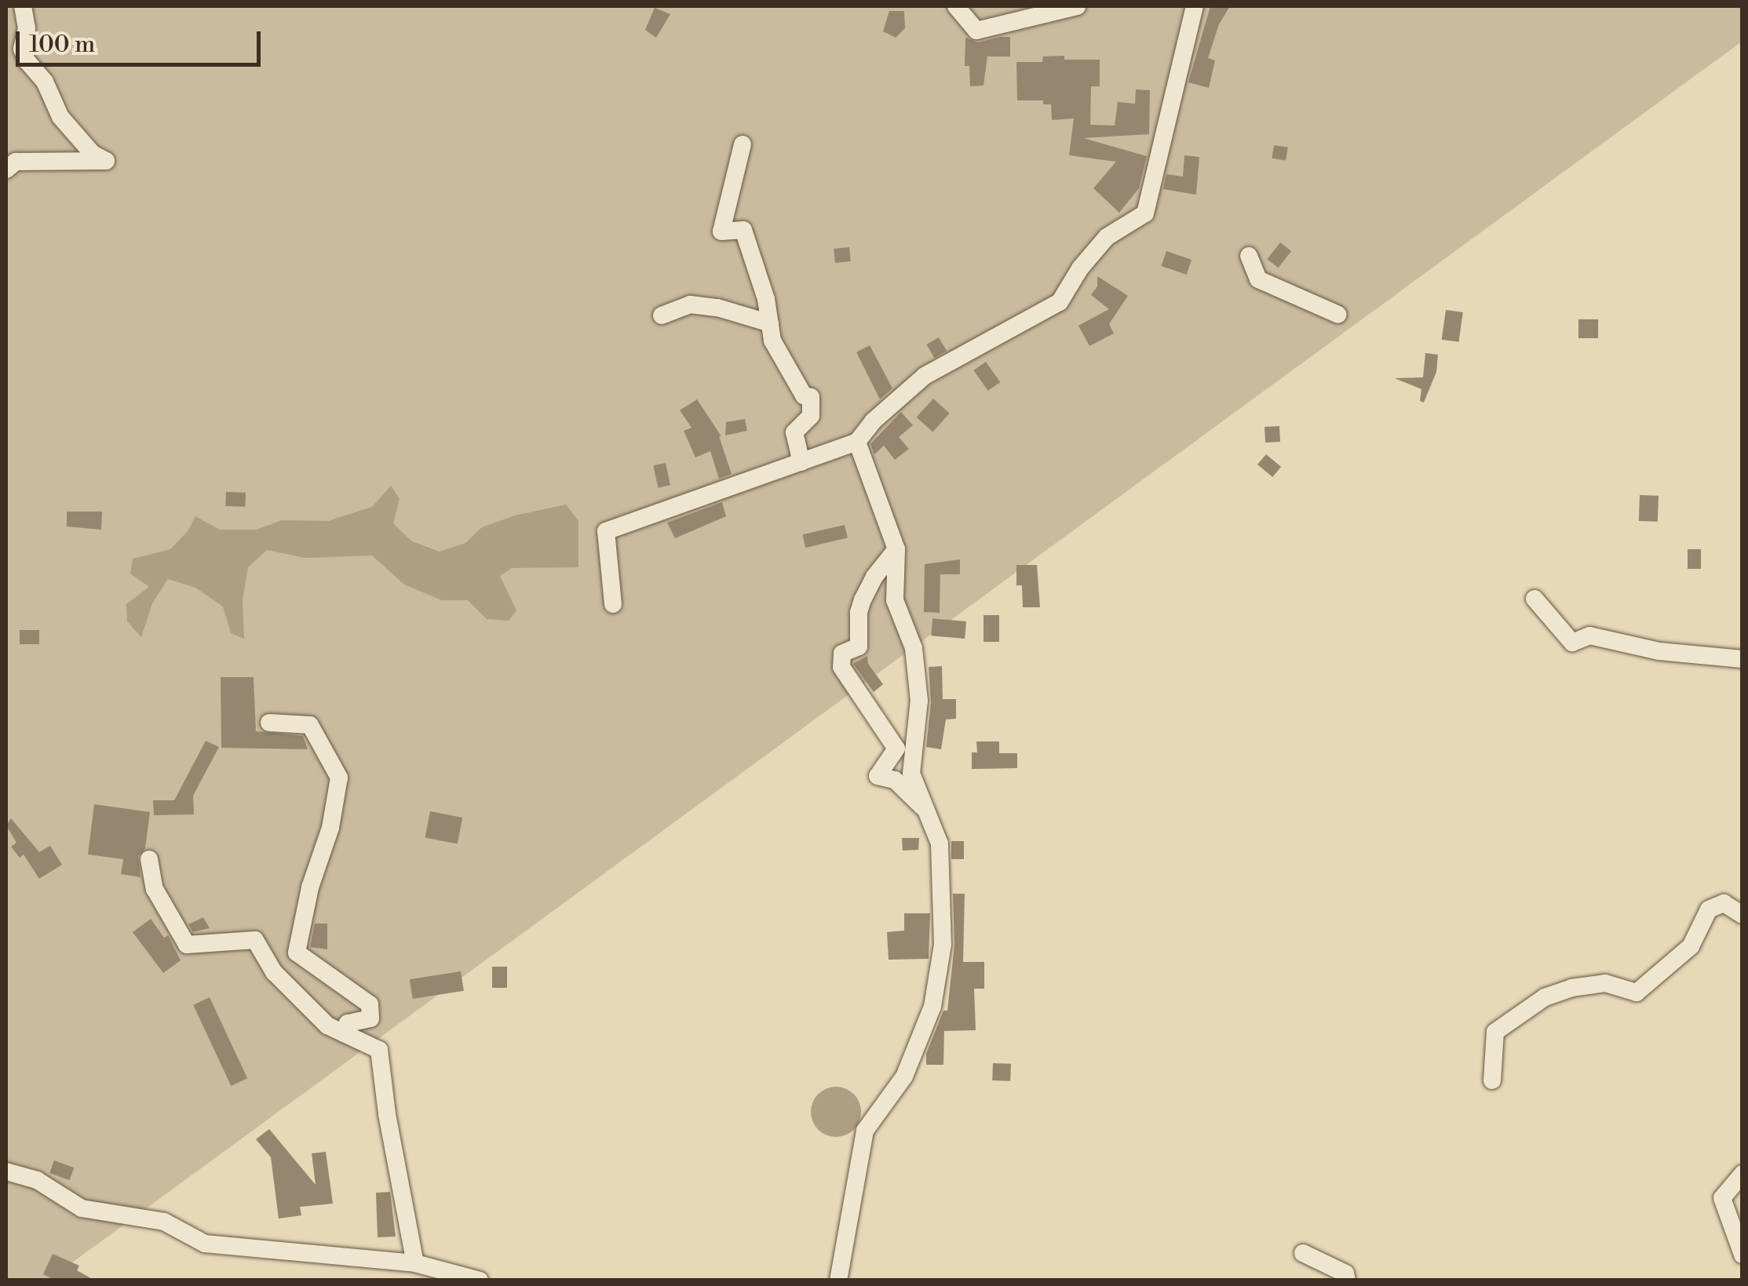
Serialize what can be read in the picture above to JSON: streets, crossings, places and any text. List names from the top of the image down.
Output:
{
  "scale_bar": "100 m"
}
